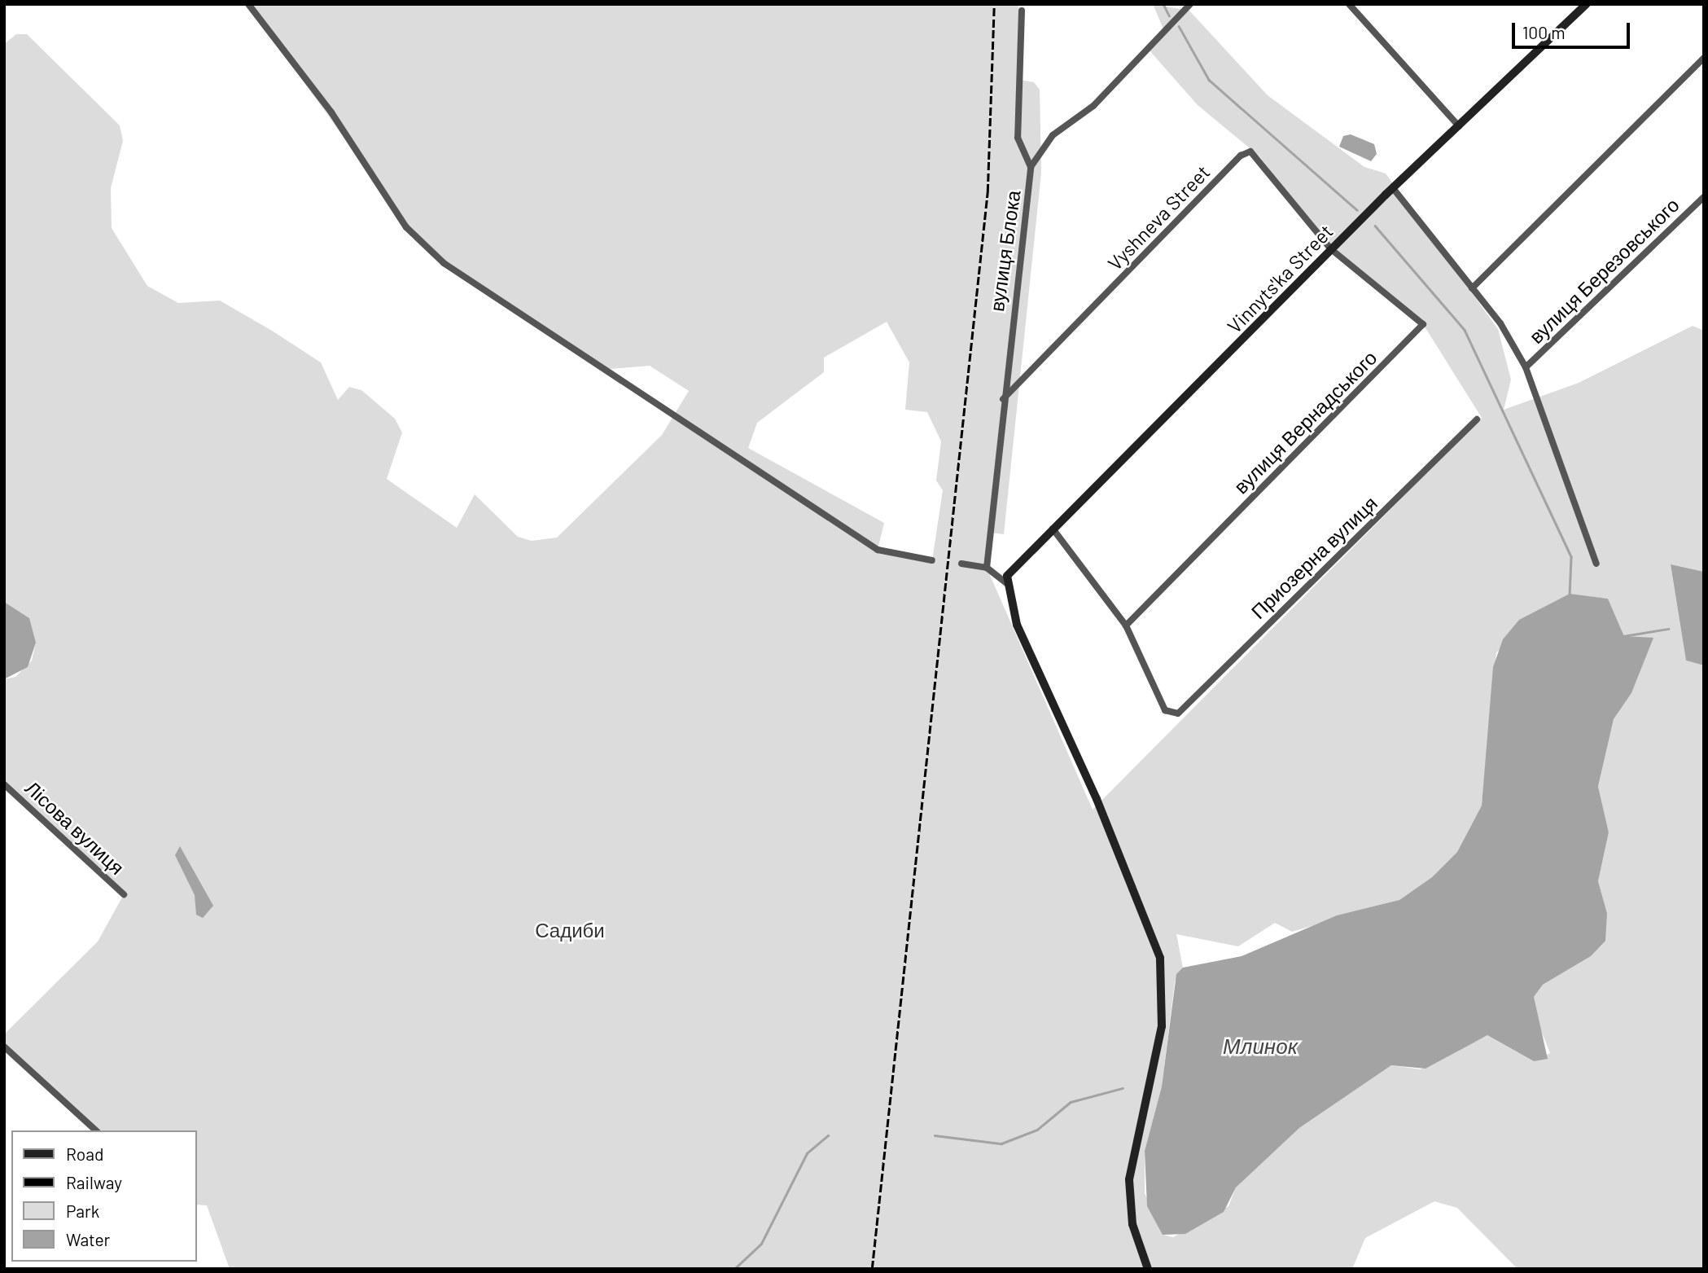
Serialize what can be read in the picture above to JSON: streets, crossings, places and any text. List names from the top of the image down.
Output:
{
  "streets": {
    "street": [
      "Vyshneva Street",
      "вулиця Блока",
      "вулиця Березовського",
      "Vinnyts'ka Street",
      "вулиця Вернадського",
      "Приозерна вулиця",
      "Лісова вулиця"
    ]
  },
  "crossings": [
    ["Vyshneva Street", "вулиця Блока"],
    ["Vyshneva Street", "Vinnyts'ka Street"],
    ["Vyshneva Street", "вулиця Вернадського"],
    ["Vinnyts'ka Street", "вулиця Вернадського"],
    ["вулиця Вернадського", "Приозерна вулиця"]
  ],
  "water": ["Млинок"],
  "parks": ["Садиби"],
  "legend": [
    "Road",
    "Railway",
    "Park",
    "Water"
  ],
  "scale_bar": "100 m"
}
